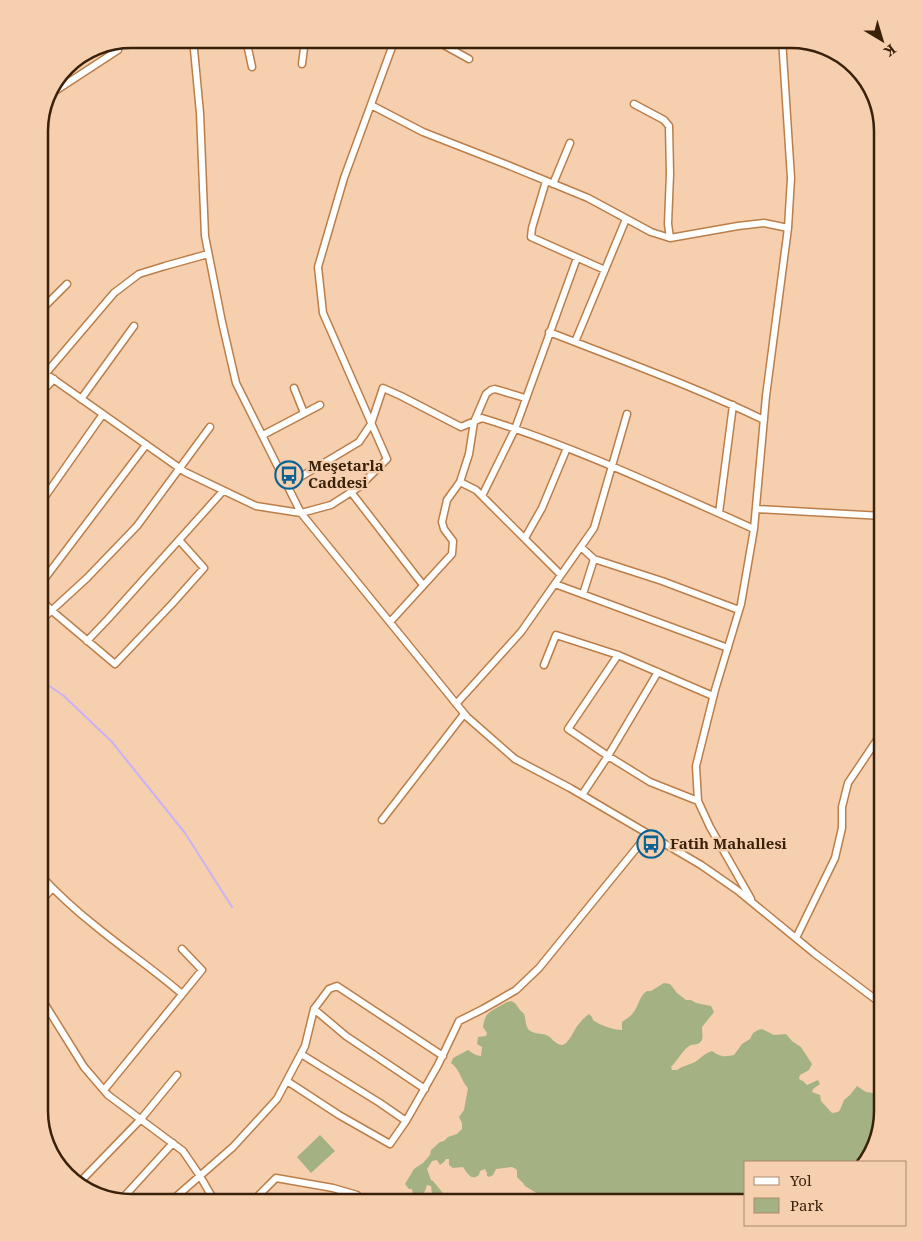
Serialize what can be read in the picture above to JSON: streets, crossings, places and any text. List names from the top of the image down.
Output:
{
  "places": {
    "bus stop": ["Meşetarla Caddesi", "Fatih Mahallesi"]
  },
  "legend": ["Yol", "Park"],
  "north": "bottom right"
}
